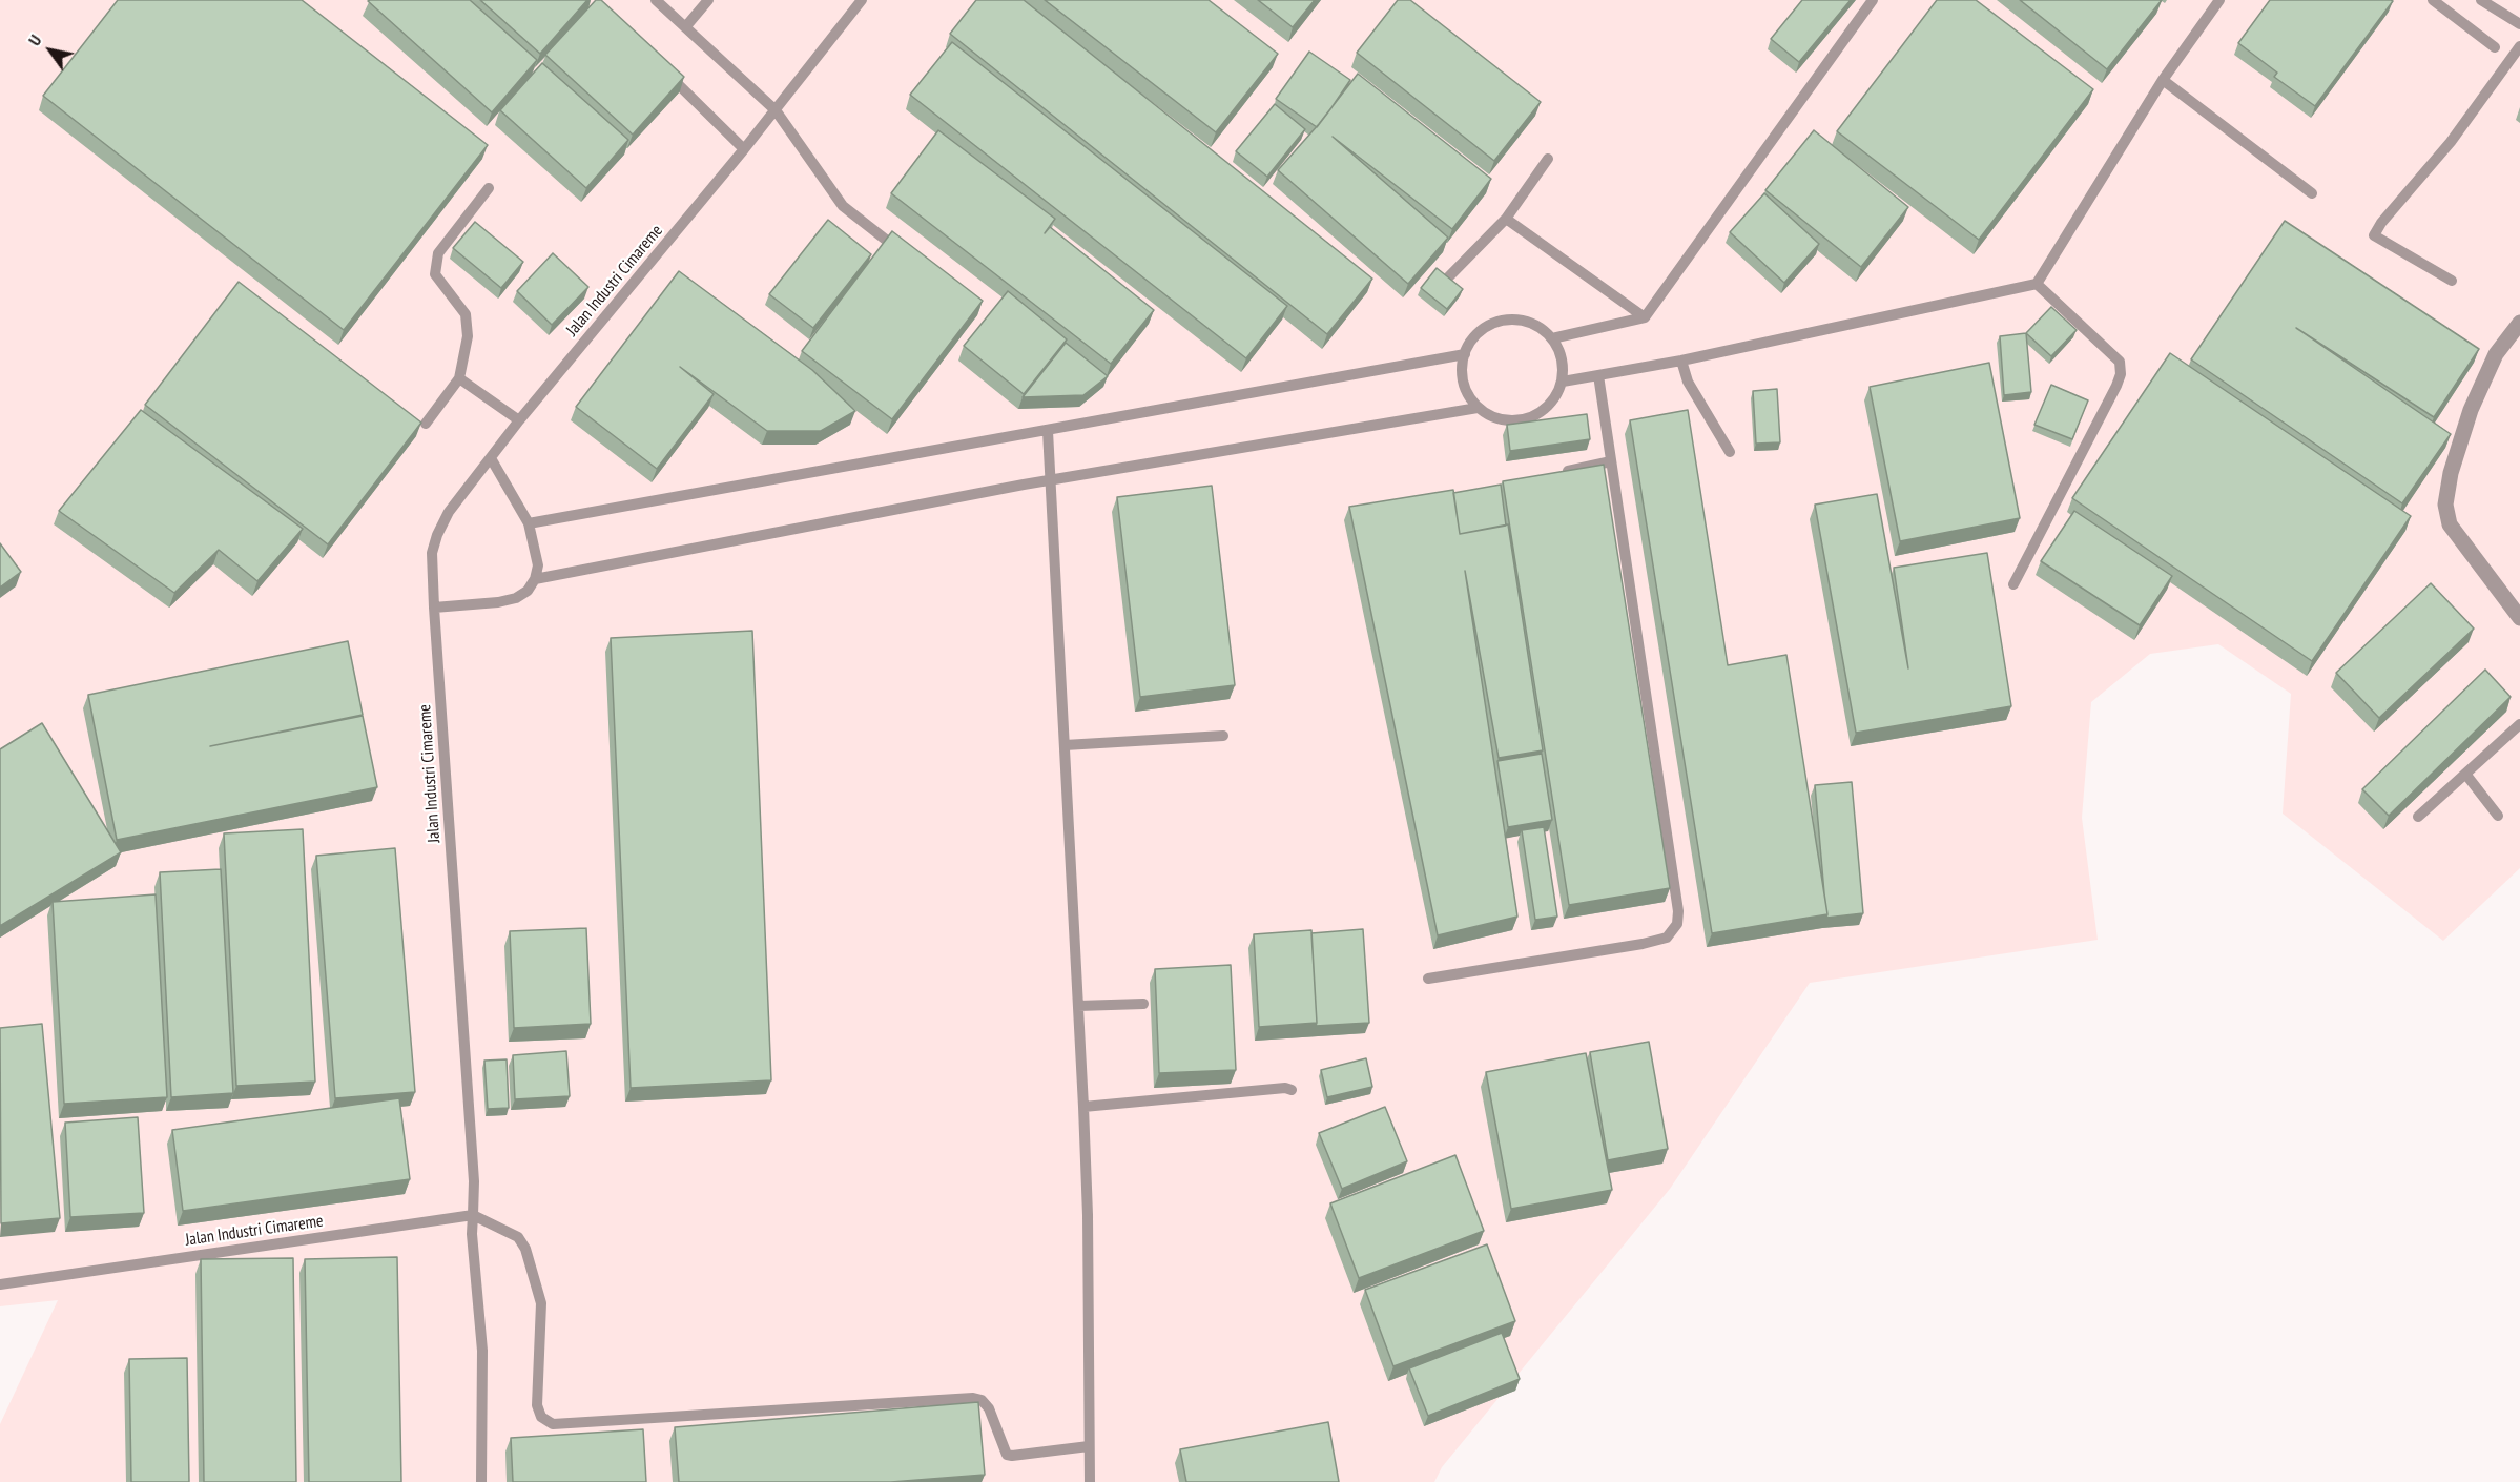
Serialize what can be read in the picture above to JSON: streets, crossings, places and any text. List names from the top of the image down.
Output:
{
  "streets": {
    "lane": ["Jalan Industri Cimareme"]
  },
  "north": "top left"
}
